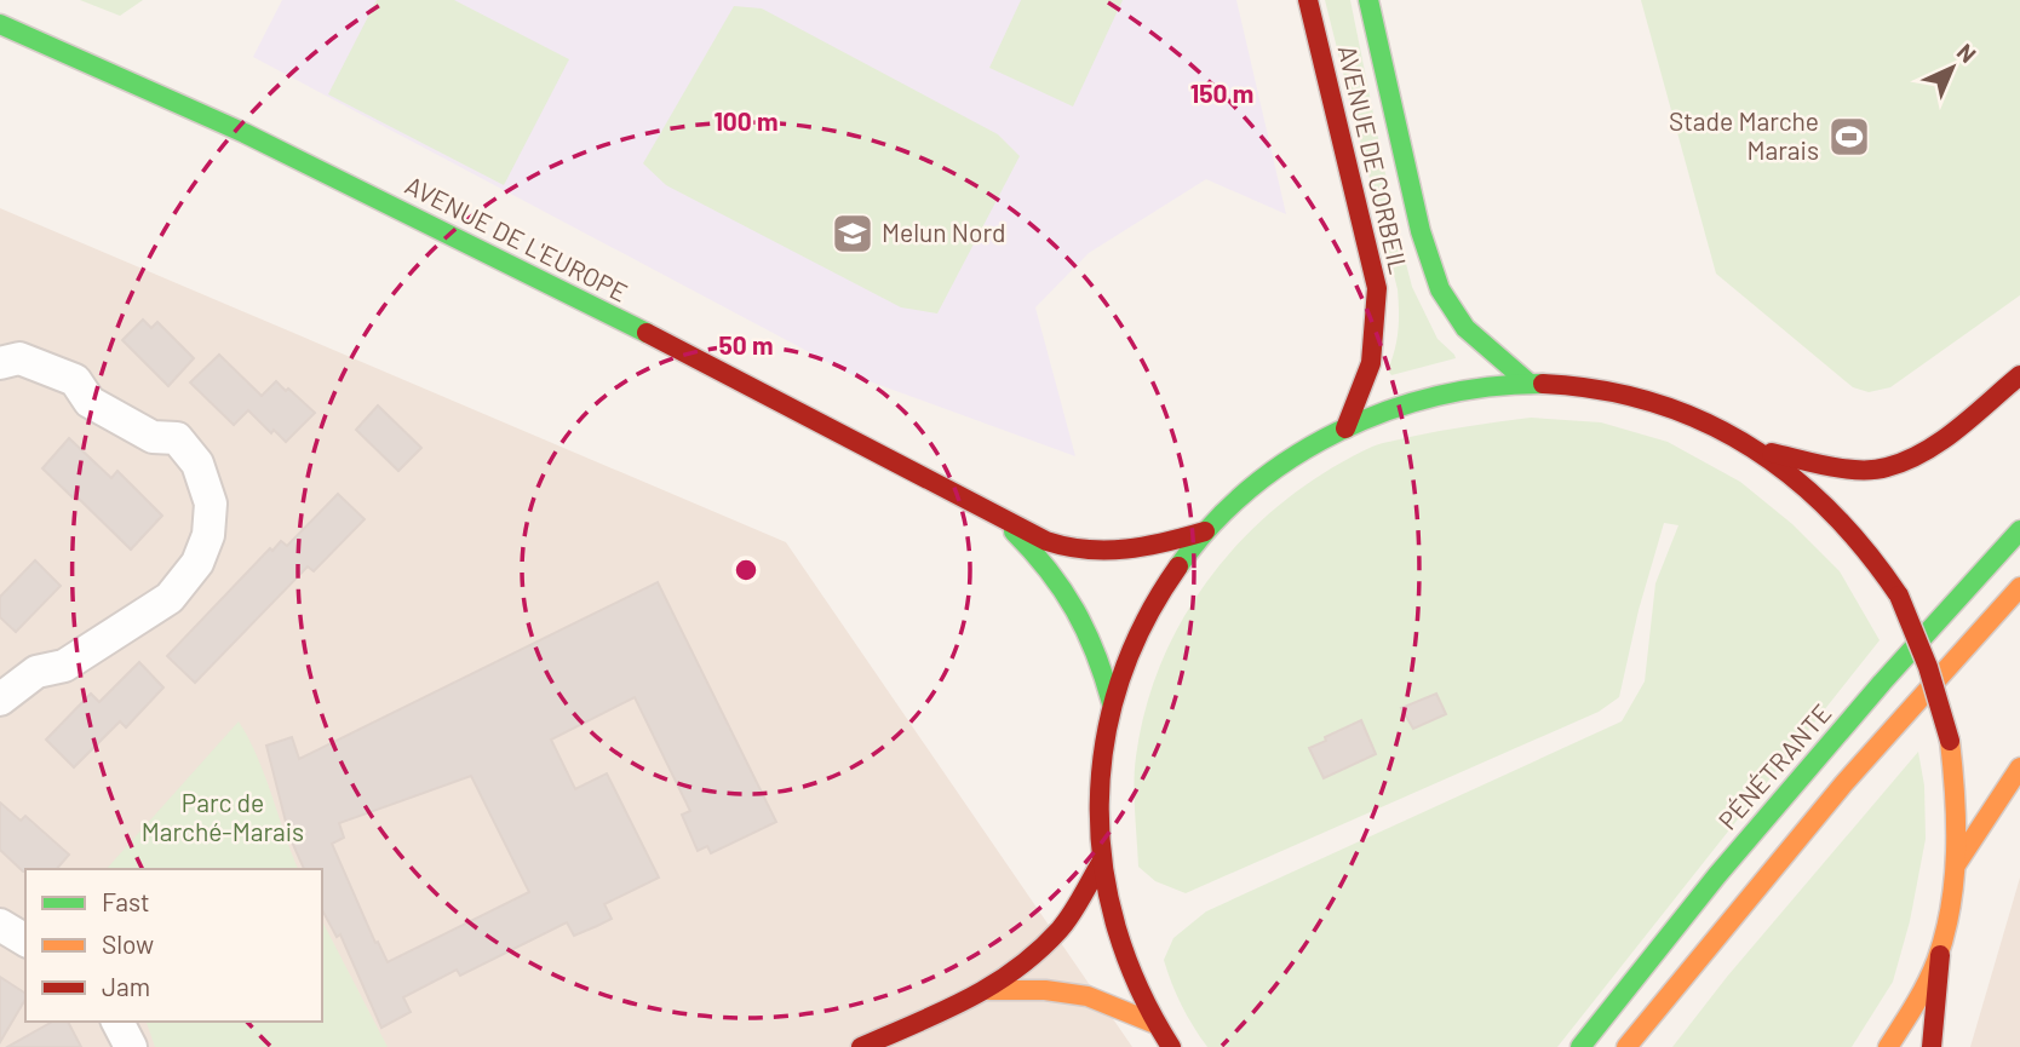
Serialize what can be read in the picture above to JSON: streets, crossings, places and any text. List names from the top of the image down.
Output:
{
  "streets": {
    "main road": ["AVENUE DE CORBEIL", "AVENUE DE L'EUROPE", "PÉNÉTRANTE"]
  },
  "parks": ["Parc de Marché-Marais"],
  "places": {
    "sports": ["Stade Marche Marais"],
    "school or university": ["Melun Nord"]
  },
  "legend": ["Fast", "Slow", "Jam"],
  "north": "top right",
  "rings": ["150 m", "100 m", "50 m"]
}
